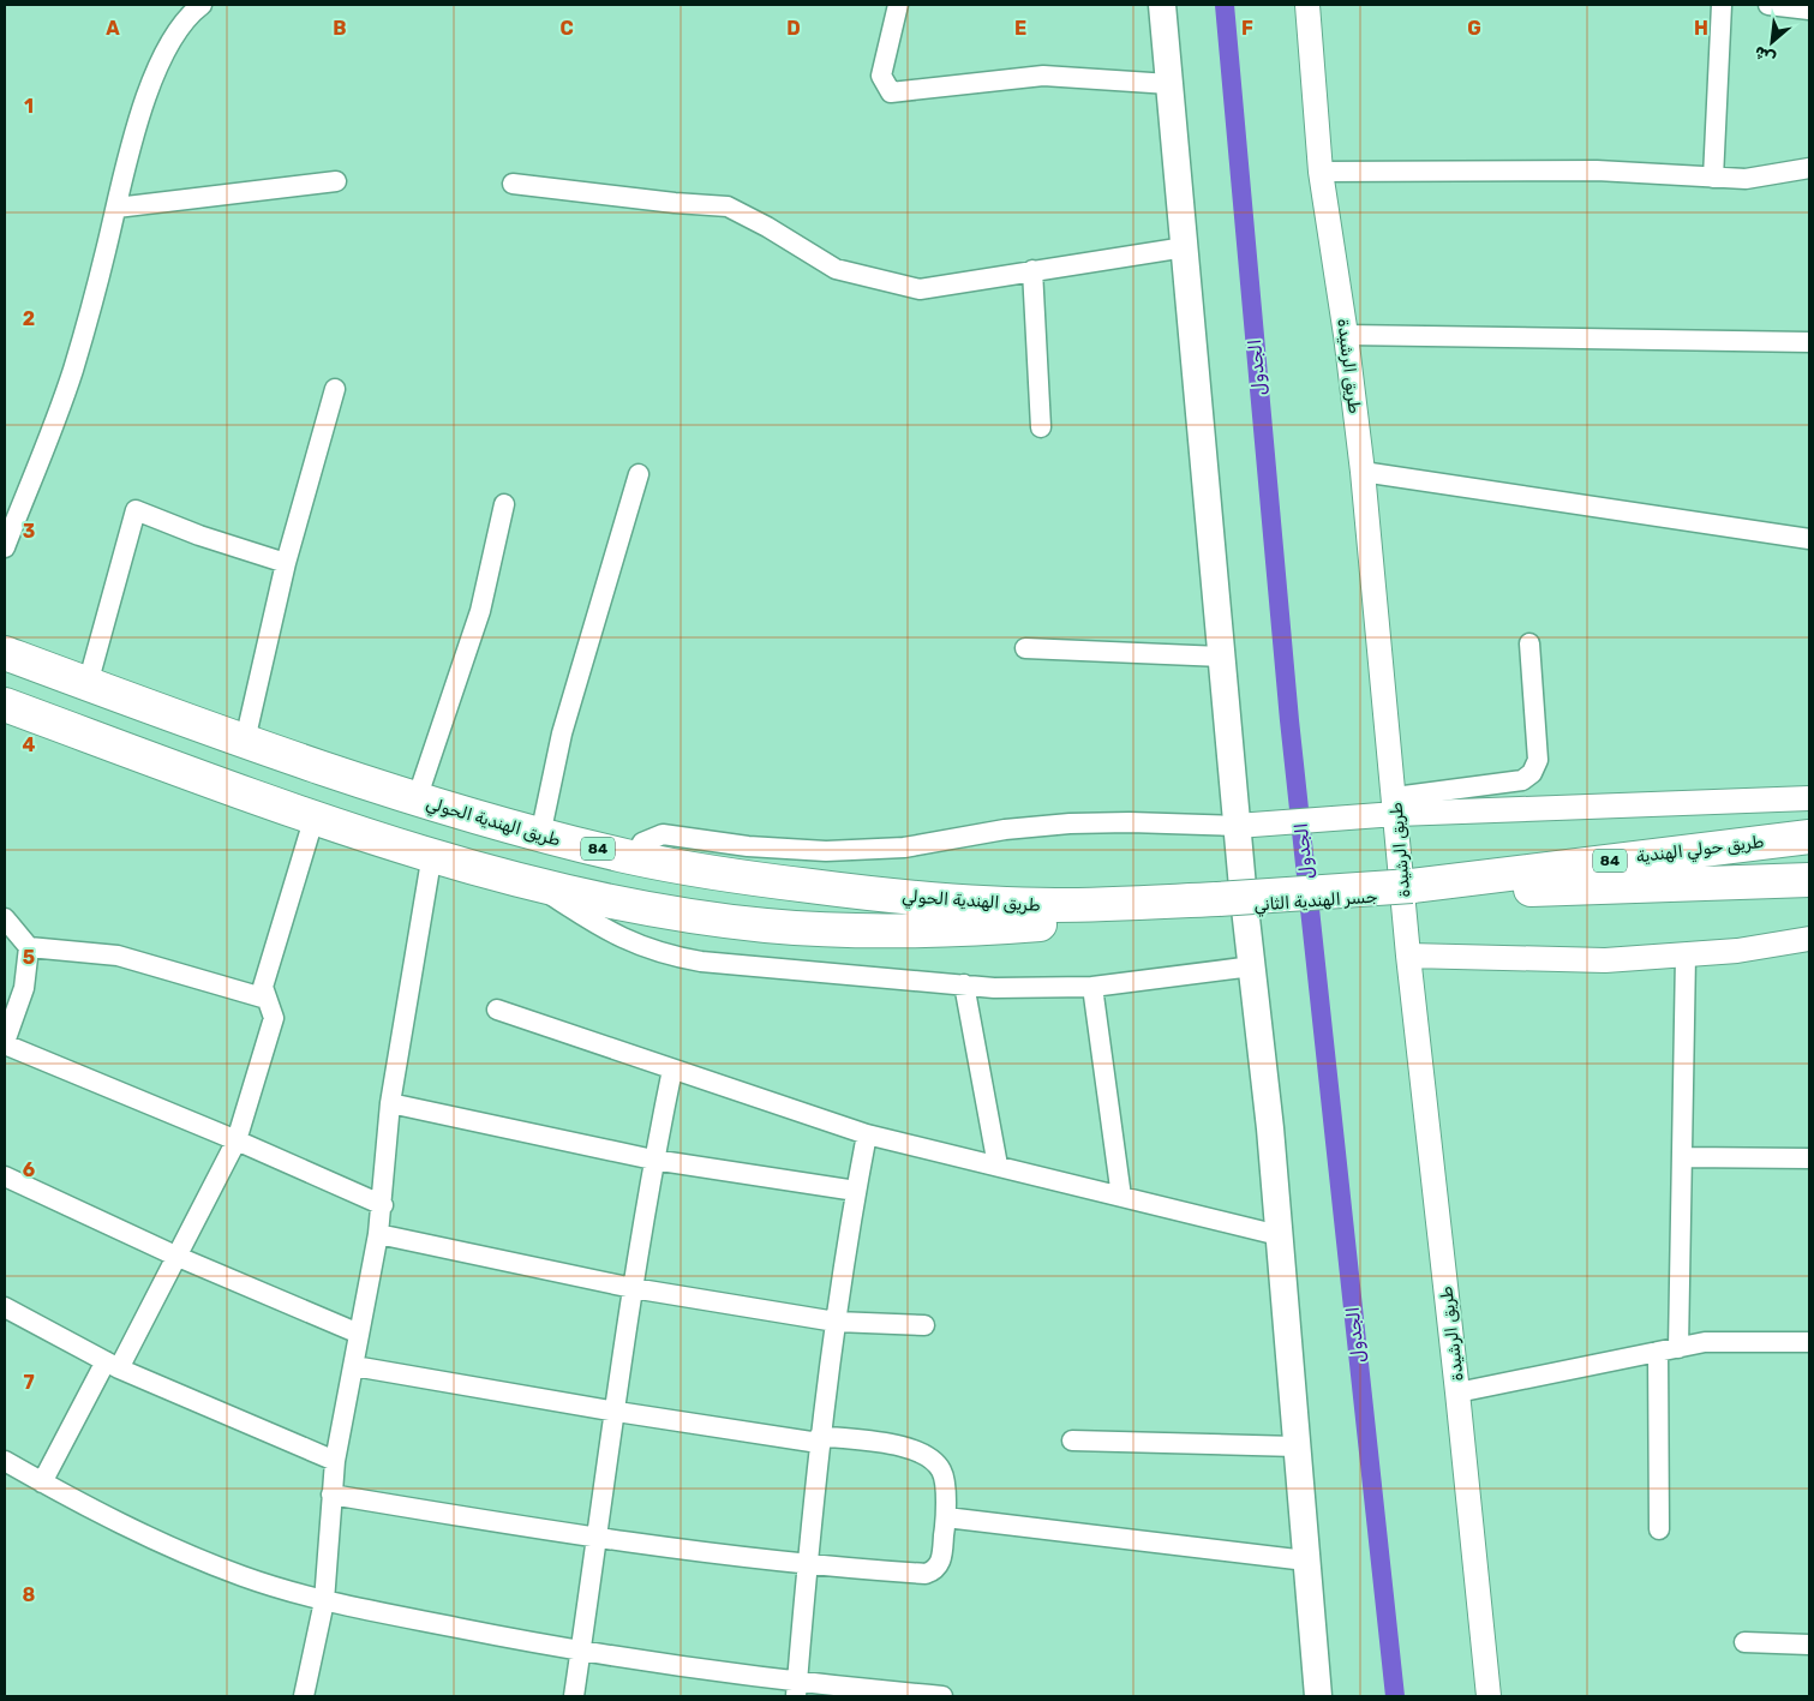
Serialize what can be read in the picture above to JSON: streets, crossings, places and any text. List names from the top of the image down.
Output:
{
  "streets": {
    "highway": [
      "طريق الهندية الحولي",
      "84",
      "طريق حولي الهندية",
      "جسر الهندية الثاني"
    ],
    "street": ["طريق الرشيدة"]
  },
  "crossings": [
    ["طريق الهندية الحولي", "جسر الهندية الثاني"],
    ["طريق حولي الهندية", "جسر الهندية الثاني"]
  ],
  "water": ["الجدول"],
  "north": "bottom left",
  "grid": {
    "columns": [
      "A",
      "B",
      "C",
      "D",
      "E",
      "F",
      "G",
      "H"
    ],
    "rows": [
      "1",
      "2",
      "3",
      "4",
      "5",
      "6",
      "7",
      "8"
    ]
  }
}
